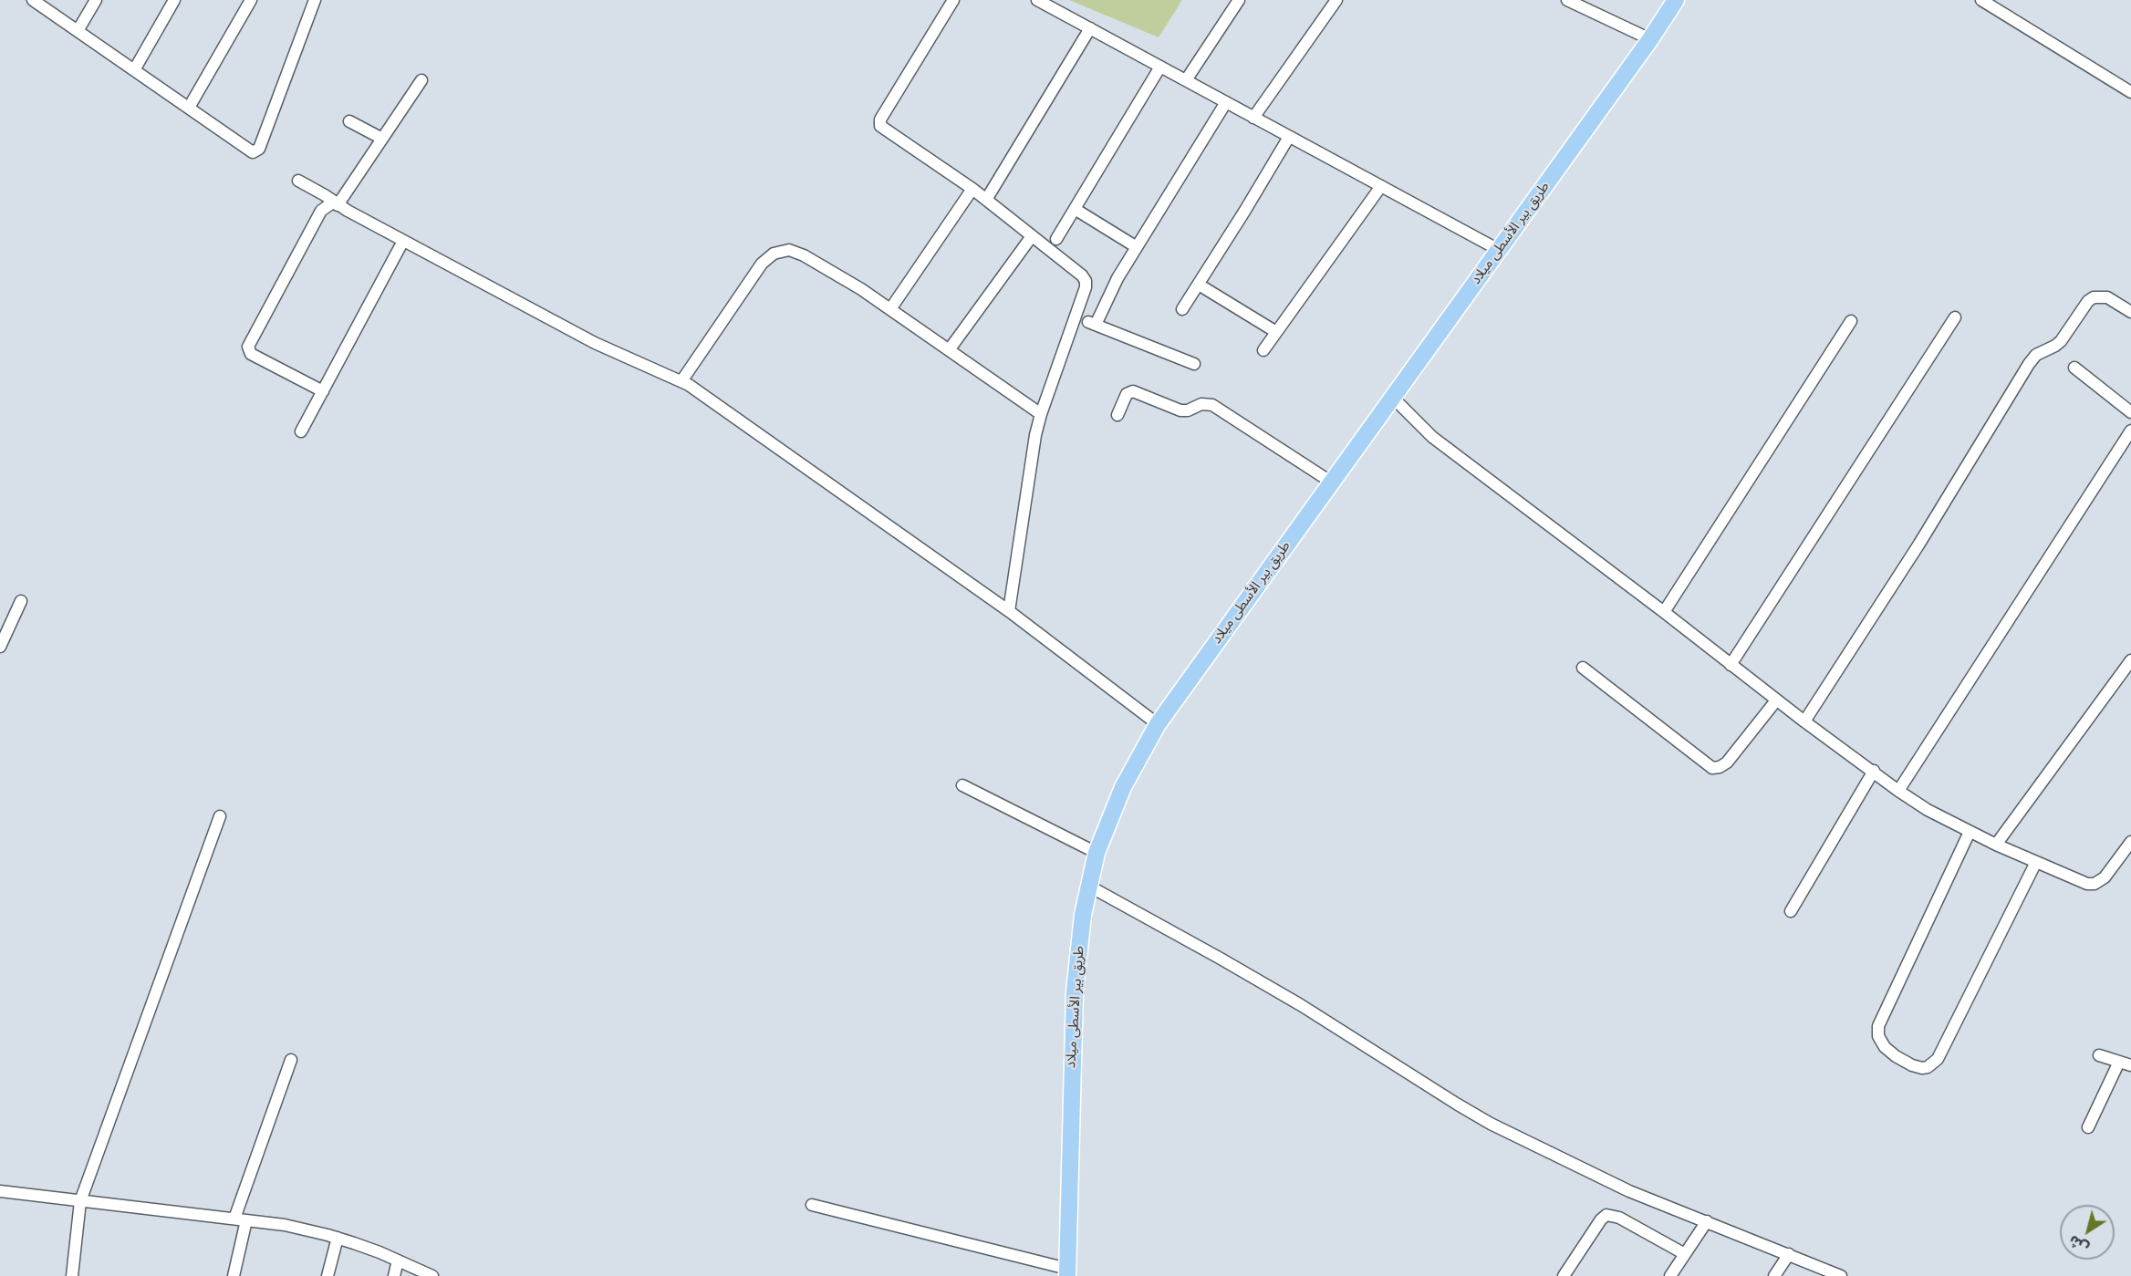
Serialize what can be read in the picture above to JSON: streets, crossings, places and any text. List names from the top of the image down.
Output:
{
  "streets": {
    "main road": ["طريق بير الأسطى ميلاد"]
  },
  "north": "bottom left"
}
